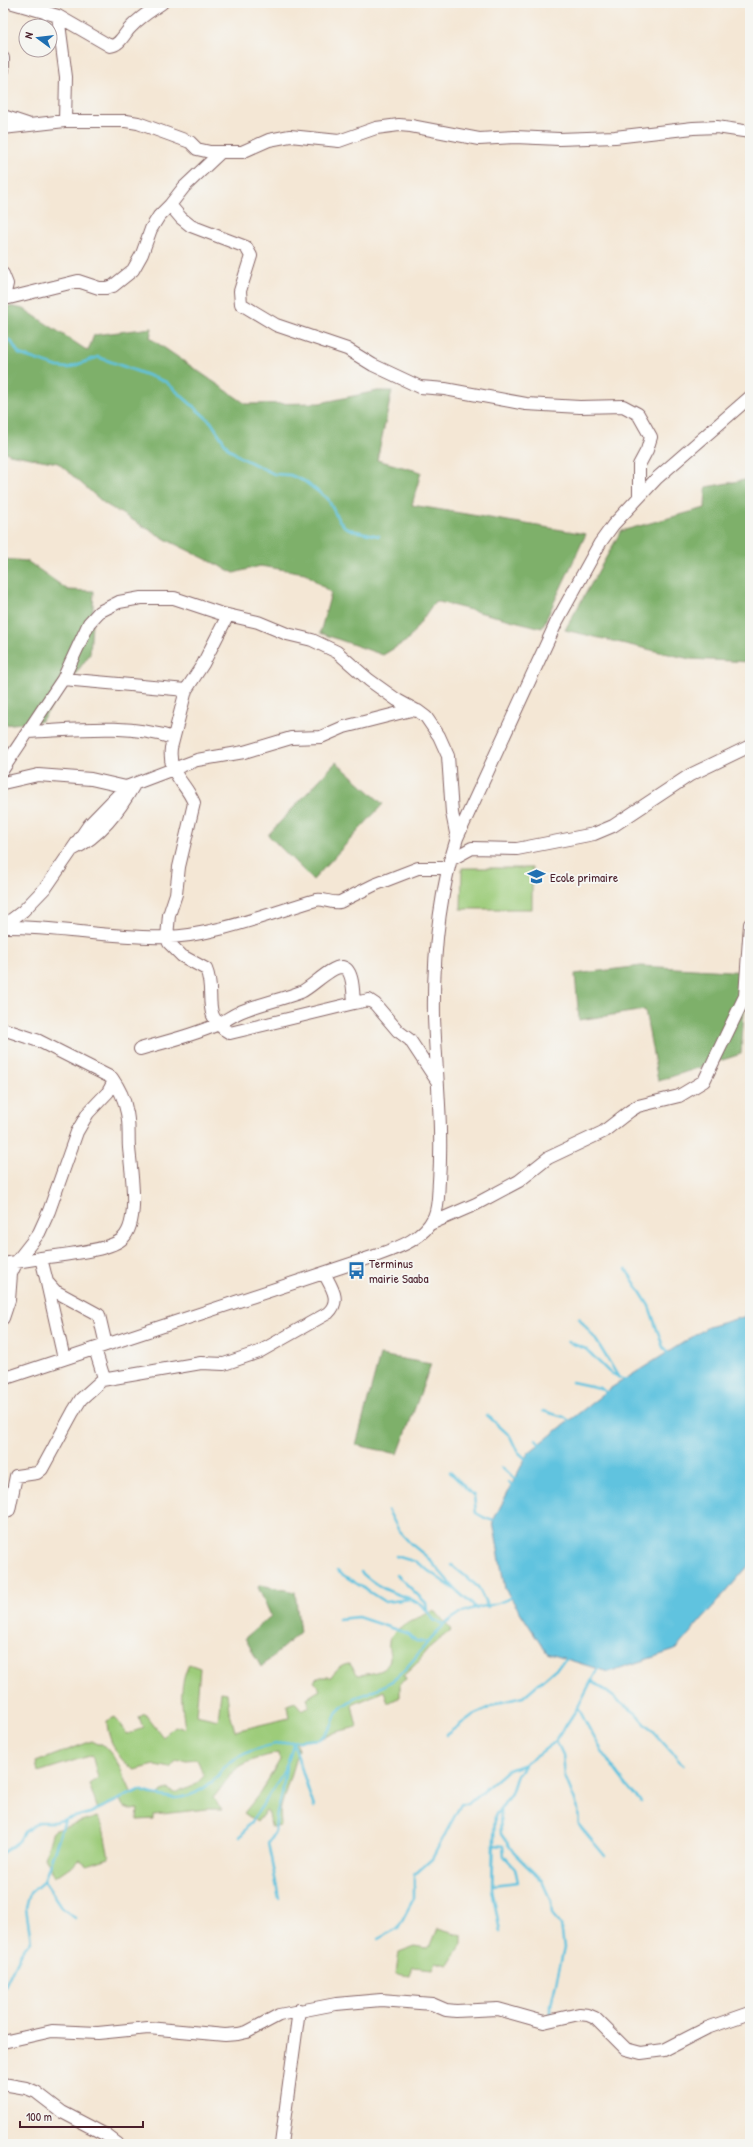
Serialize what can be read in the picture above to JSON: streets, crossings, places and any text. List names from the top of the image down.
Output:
{
  "places": {
    "school or university": ["Ecole primaire"],
    "bus stop": ["Terminus mairie Saaba"]
  },
  "scale_bar": "100 m",
  "north": "left"
}
